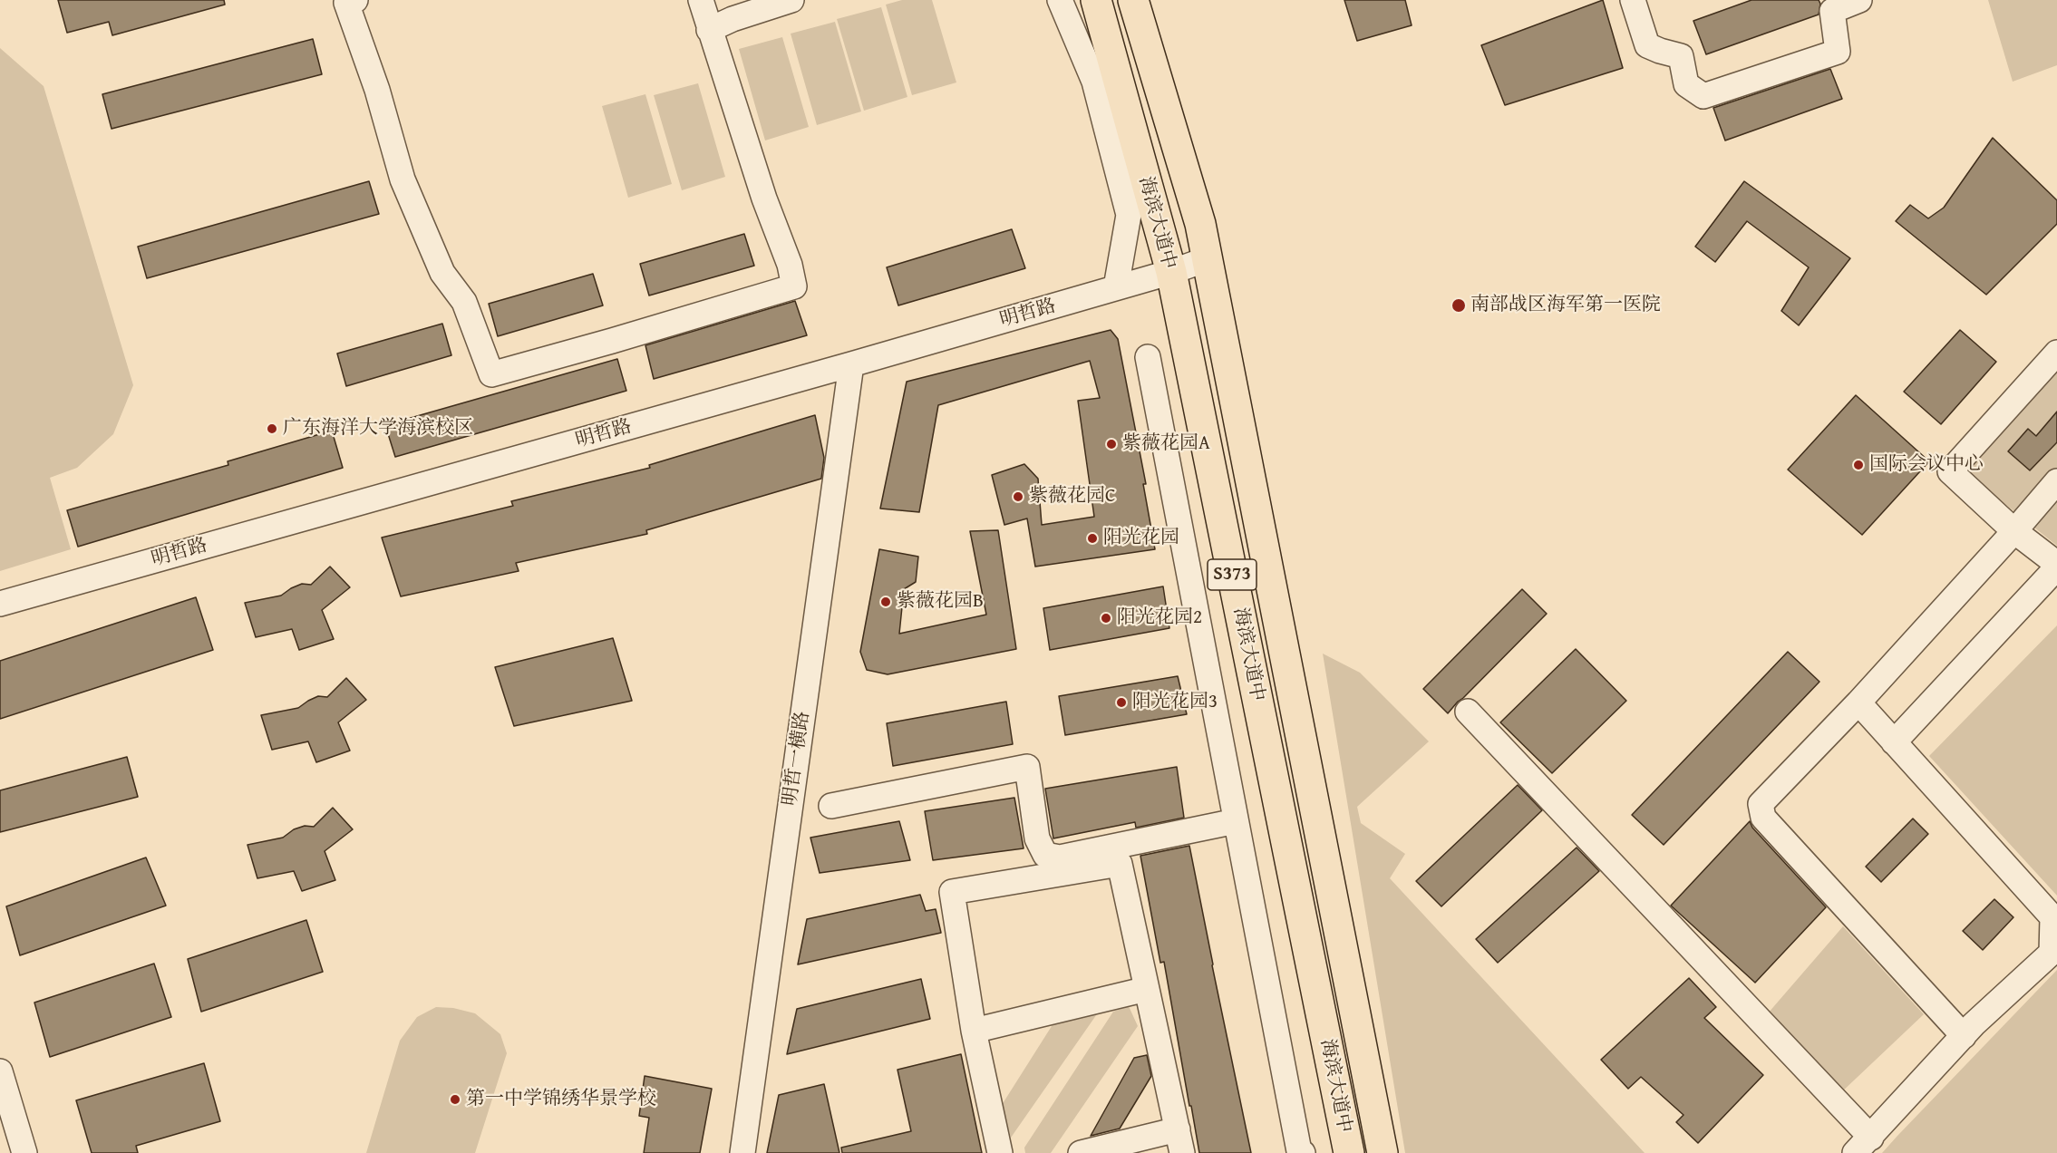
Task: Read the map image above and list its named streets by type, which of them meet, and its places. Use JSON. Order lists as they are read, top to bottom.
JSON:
{
  "streets": {
    "main road": ["海滨大道中", "S373"],
    "street": ["明哲路", "明哲一横路"]
  },
  "crossings": [
    ["海滨大道中", "明哲路"],
    ["明哲路", "明哲一横路"]
  ],
  "places": [
    "南部战区海军第一医院",
    "广东海洋大学海滨校区",
    "紫薇花园A",
    "国际会议中心",
    "紫薇花园C",
    "阳光花园",
    "紫薇花园B",
    "阳光花园2",
    "阳光花园3",
    "第一中学锦绣华景学校"
  ]
}
